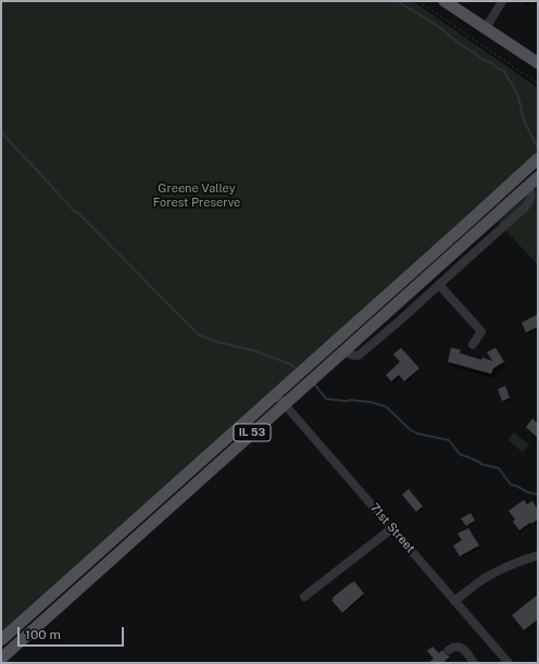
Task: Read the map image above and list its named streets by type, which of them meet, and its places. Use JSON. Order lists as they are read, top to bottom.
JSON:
{
  "streets": {
    "main road": ["IL 53"],
    "street": ["71st Street"]
  },
  "crossings": [
    ["IL 53", "71st Street"]
  ],
  "parks": ["Greene Valley Forest Preserve"],
  "scale_bar": "100 m"
}
